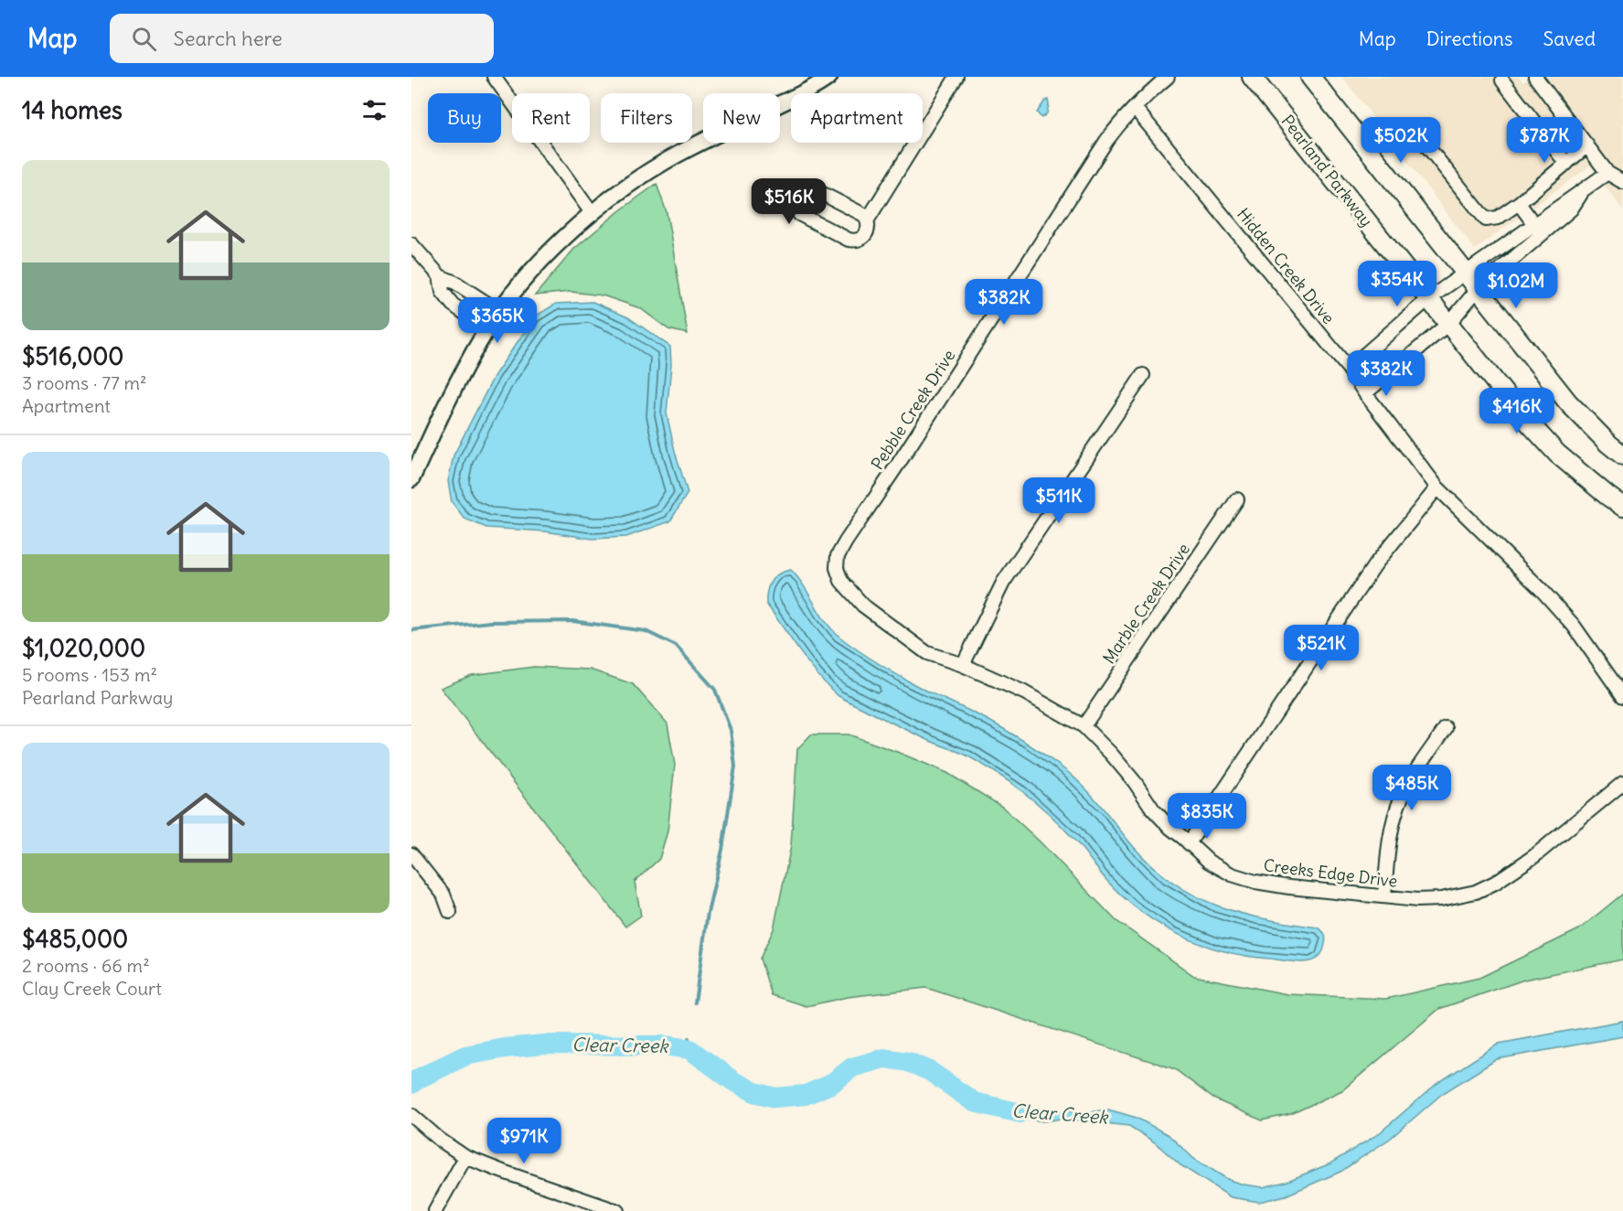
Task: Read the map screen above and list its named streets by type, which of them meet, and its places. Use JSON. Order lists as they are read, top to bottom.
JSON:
{
  "streets": {
    "main road": ["Pearland Parkway"],
    "street": [
      "Hidden Creek Drive",
      "Pebble Creek Drive",
      "Marble Creek Drive",
      "Creeks Edge Drive"
    ]
  },
  "crossings": [
    ["Hidden Creek Drive", "Pebble Creek Drive"],
    ["Pebble Creek Drive", "Creeks Edge Drive"],
    ["Marble Creek Drive", "Creeks Edge Drive"]
  ],
  "water": ["Clear Creek"],
  "page": {
    "header": "Map",
    "search": "Search here",
    "nav": ["Map", "Directions", "Saved"],
    "heading": "14 homes",
    "chip": [
      "Buy",
      "Rent",
      "Filters",
      "New",
      "Apartment"
    ],
    "price": [
      "$502K",
      "$787K",
      "$516K",
      "$354K",
      "$1.02M",
      "$382K",
      "$365K",
      "$382K",
      "$416K",
      "$511K",
      "$521K",
      "$485K",
      "$835K",
      "$971K"
    ],
    "list": [
      {
        "name": "$516,000",
        "note": "3 rooms · 77 m² · Apartment"
      },
      {
        "name": "$1,020,000",
        "note": "5 rooms · 153 m² · Pearland Parkway"
      },
      {
        "name": "$485,000",
        "note": "2 rooms · 66 m² · Clay Creek Court"
      }
    ]
  }
}
